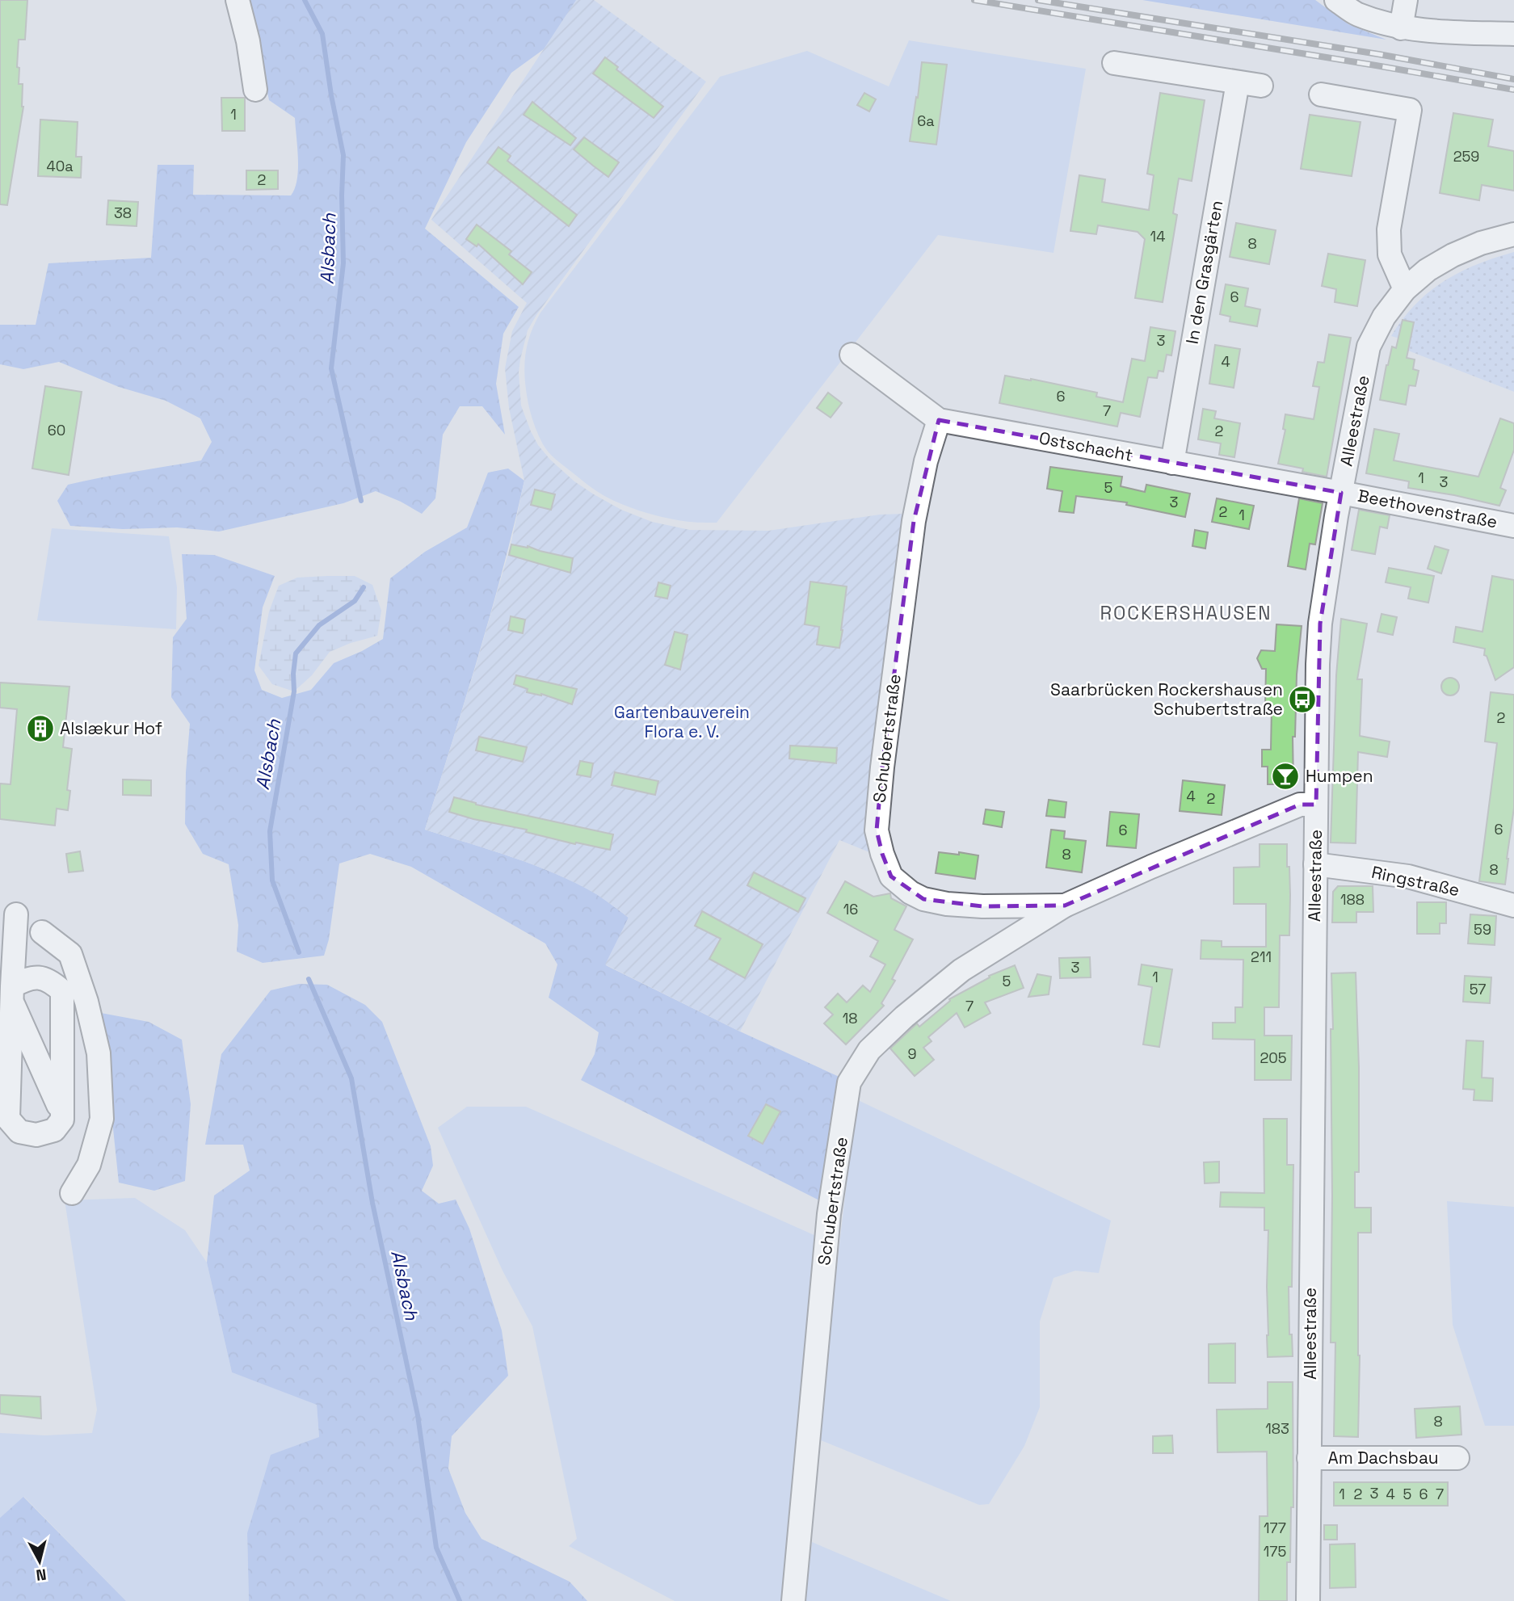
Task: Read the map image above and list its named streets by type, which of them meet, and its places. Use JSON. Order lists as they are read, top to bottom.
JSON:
{
  "streets": {
    "street": [
      "In den Grasgärten",
      "Alleestraße",
      "Ostschacht",
      "Beethovenstraße",
      "Schubertstraße",
      "Ringstraße",
      "Am Dachsbau"
    ]
  },
  "crossings": [
    ["In den Grasgärten", "Ostschacht"],
    ["Alleestraße", "Ostschacht"],
    ["Alleestraße", "Beethovenstraße"],
    ["Alleestraße", "Schubertstraße"],
    ["Alleestraße", "Ringstraße"],
    ["Alleestraße", "Am Dachsbau"],
    ["Ostschacht", "Beethovenstraße"],
    ["Ostschacht", "Schubertstraße"]
  ],
  "districts": ["ROCKERSHAUSEN"],
  "water": ["Alsbach"],
  "parks": ["Gartenbauverein Flora e. V."],
  "places": {
    "bus stop": ["Saarbrücken Rockershausen Schubertstraße"],
    "building": ["Alslækur Hof"],
    "bar": ["Humpen"]
  },
  "house_numbers": [
    "1",
    "6a",
    "259",
    "40a",
    "2",
    "38",
    "14",
    "8",
    "6",
    "3",
    "4",
    "6",
    "7",
    "60",
    "2",
    "1",
    "3",
    "5",
    "3",
    "2",
    "1",
    "2",
    "4",
    "2",
    "6",
    "6",
    "8",
    "8",
    "188",
    "16",
    "59",
    "211",
    "3",
    "1",
    "5",
    "57",
    "7",
    "18",
    "9",
    "205",
    "8",
    "183",
    "3",
    "1",
    "2",
    "4",
    "5",
    "6",
    "7",
    "177",
    "175"
  ],
  "north": "bottom"
}
